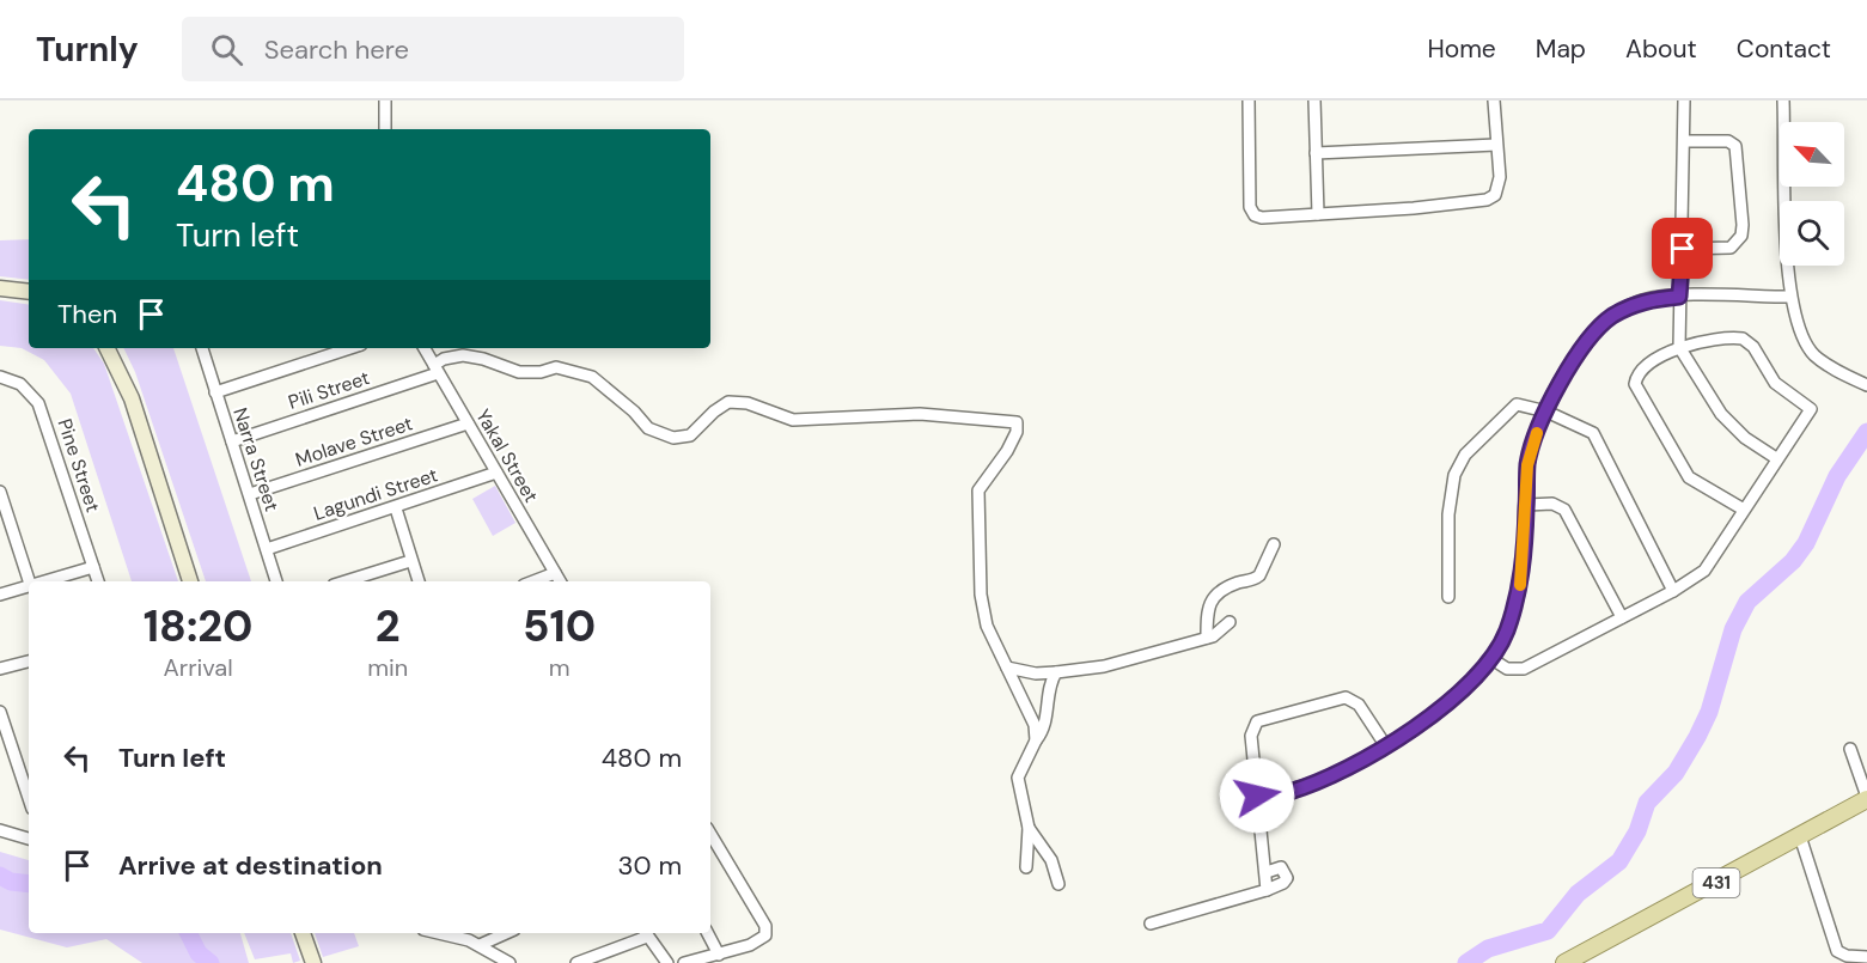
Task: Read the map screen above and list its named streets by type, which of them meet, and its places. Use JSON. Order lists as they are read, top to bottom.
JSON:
{
  "streets": {
    "main road": ["431"],
    "street": [
      "Pili Street",
      "Molave Street",
      "Yakal Street",
      "Narra Street",
      "Pine Street",
      "Lagundi Street"
    ]
  },
  "crossings": [
    ["Pili Street", "Yakal Street"],
    ["Pili Street", "Narra Street"],
    ["Molave Street", "Yakal Street"],
    ["Molave Street", "Narra Street"],
    ["Yakal Street", "Lagundi Street"],
    ["Narra Street", "Lagundi Street"]
  ],
  "north": "top left",
  "page": {
    "header": "Turnly",
    "search": "Search here",
    "nav": [
      "Home",
      "Map",
      "About",
      "Contact"
    ],
    "turn": ["480 m", "Turn left"],
    "then": "Then",
    "eta": [
      "18:20",
      "Arrival",
      "2",
      "min",
      "510",
      "m"
    ],
    "list": [
      {
        "name": "Turn left",
        "value": "480 m"
      },
      {
        "name": "Arrive at destination",
        "value": "30 m"
      }
    ]
  }
}
